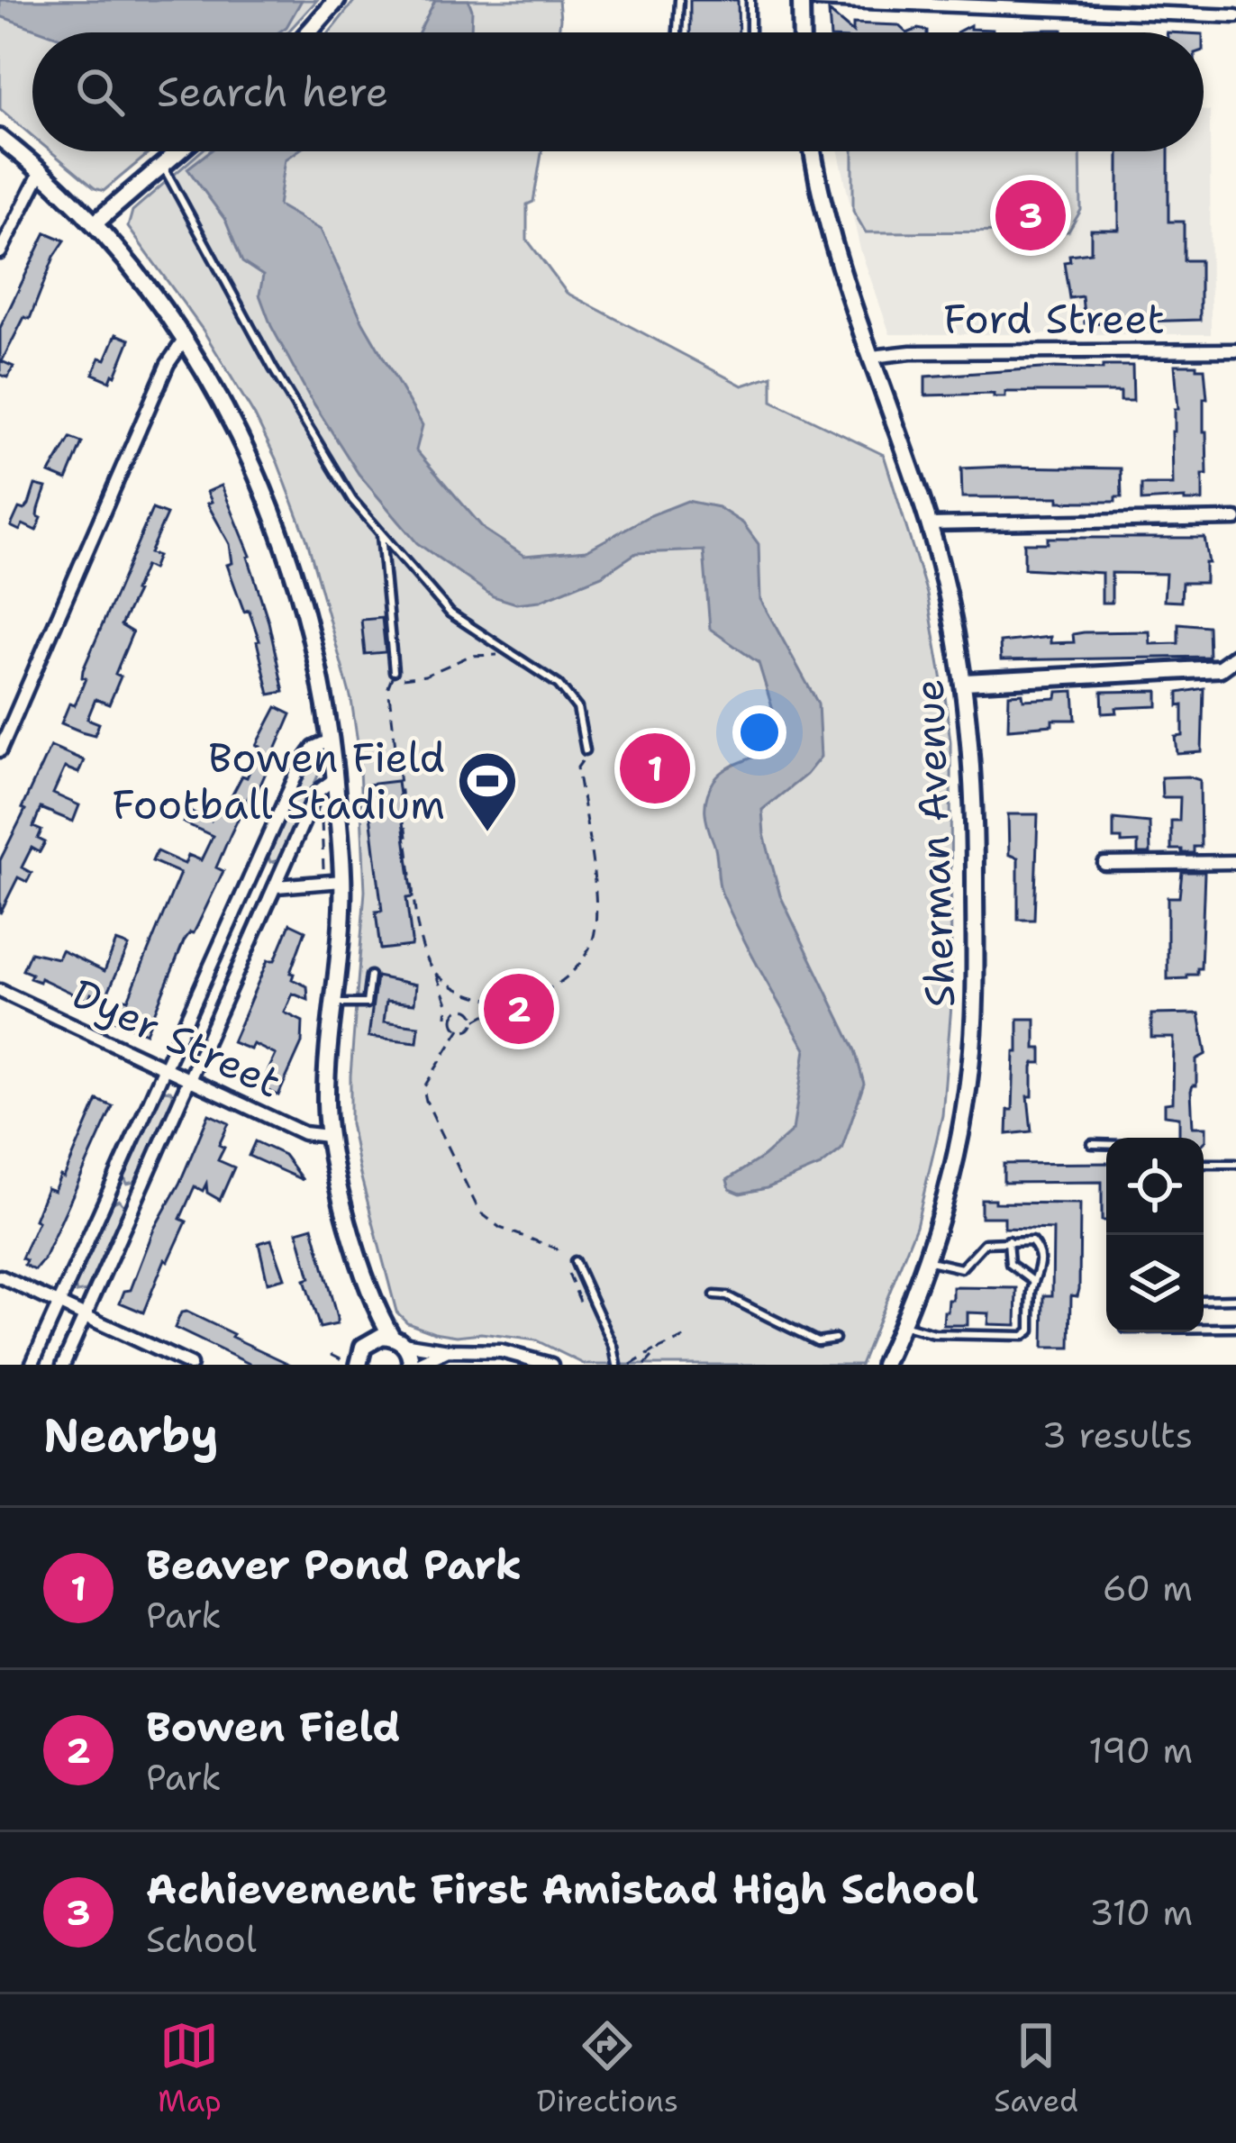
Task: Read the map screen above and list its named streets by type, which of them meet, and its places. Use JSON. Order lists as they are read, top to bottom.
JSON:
{
  "streets": {
    "main road": ["Sherman Avenue"],
    "street": ["Ford Street", "Dyer Street"]
  },
  "crossings": [
    ["Ford Street", "Sherman Avenue"]
  ],
  "places": {
    "sports": ["Bowen Field Football Stadium"]
  },
  "page": {
    "search": "Search here",
    "pins": ["3", "1", "2"],
    "heading": ["Nearby", "3 results"],
    "list": [
      {
        "mark": "1",
        "name": "Beaver Pond Park",
        "note": "Park",
        "value": "60 m"
      },
      {
        "mark": "2",
        "name": "Bowen Field",
        "note": "Park",
        "value": "190 m"
      },
      {
        "mark": "3",
        "name": "Achievement First Amistad High School",
        "note": "School",
        "value": "310 m"
      }
    ],
    "nav": ["Map", "Directions", "Saved"]
  }
}
